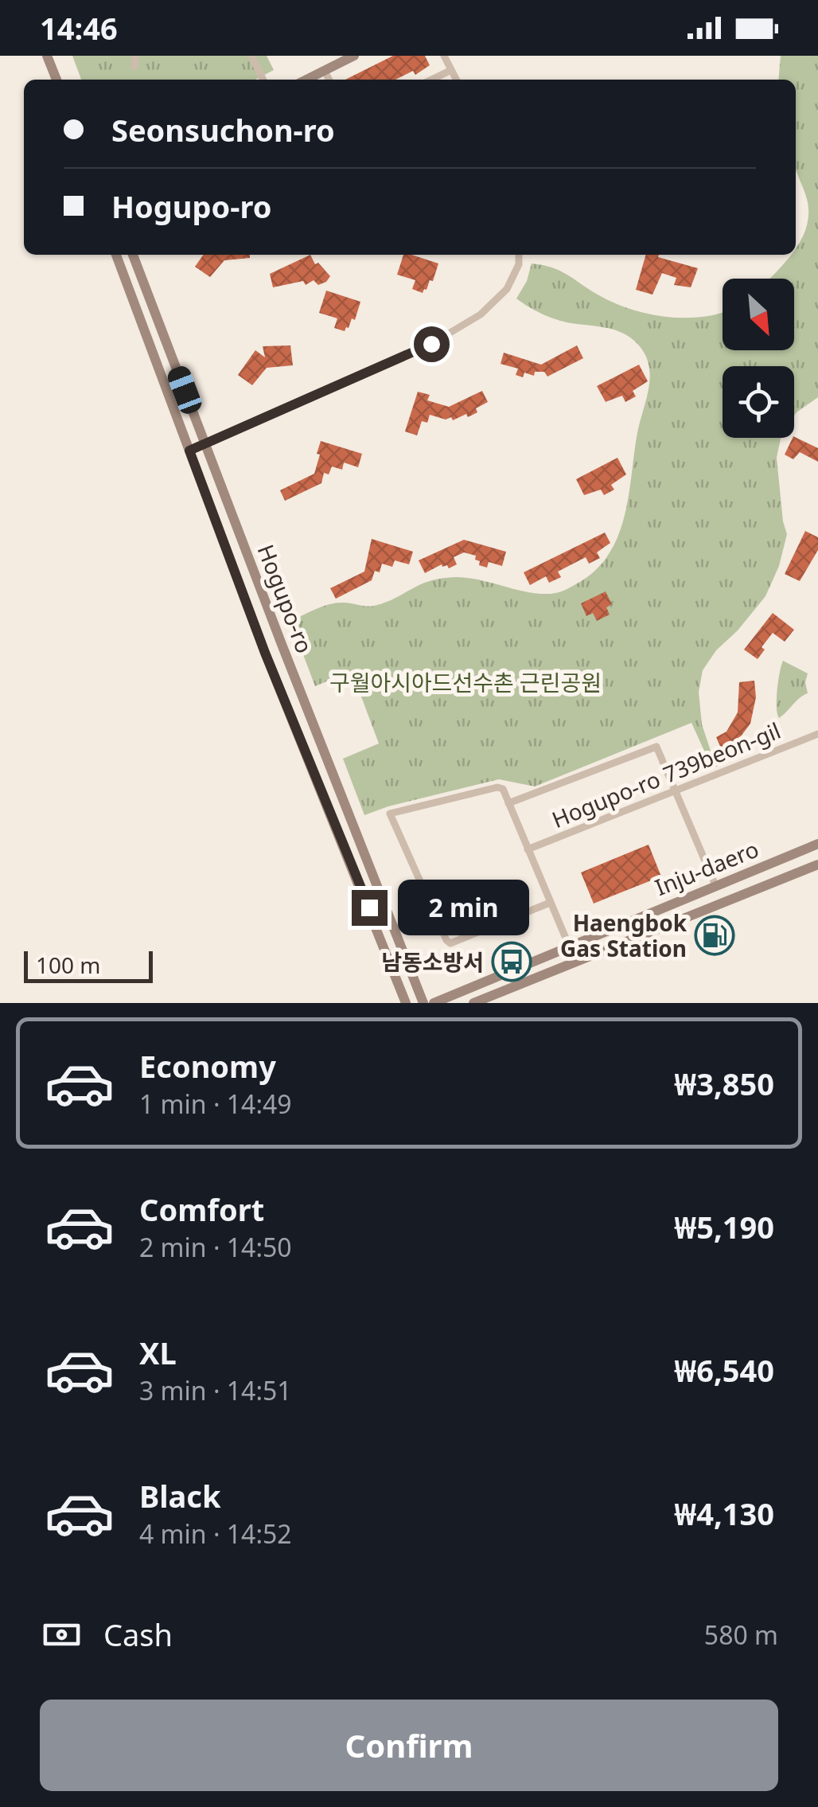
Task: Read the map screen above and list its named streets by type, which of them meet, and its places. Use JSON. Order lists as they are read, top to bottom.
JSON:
{
  "streets": {
    "main road": ["Hogupo-ro", "Inju-daero"],
    "street": ["Hogupo-ro 739beon-gil"]
  },
  "parks": ["구월아시아드선수촌 근린공원"],
  "places": {
    "fuel station": ["Haengbok Gas Station"],
    "bus stop": ["남동소방서"]
  },
  "scale_bar": "100 m",
  "north": "bottom right",
  "page": {
    "status": "14:46",
    "banner": ["Seonsuchon-ro", "Hogupo-ro"],
    "bubble": "2 min",
    "scale": "100 m",
    "list": [
      {
        "name": "Economy",
        "note": "1 min · 14:49",
        "value": "₩3,850"
      },
      {
        "name": "Comfort",
        "note": "2 min · 14:50",
        "value": "₩5,190"
      },
      {
        "name": "XL",
        "note": "3 min · 14:51",
        "value": "₩6,540"
      },
      {
        "name": "Black",
        "note": "4 min · 14:52",
        "value": "₩4,130"
      }
    ],
    "pay": ["Cash", "580 m"],
    "buttons": "Confirm"
  }
}
